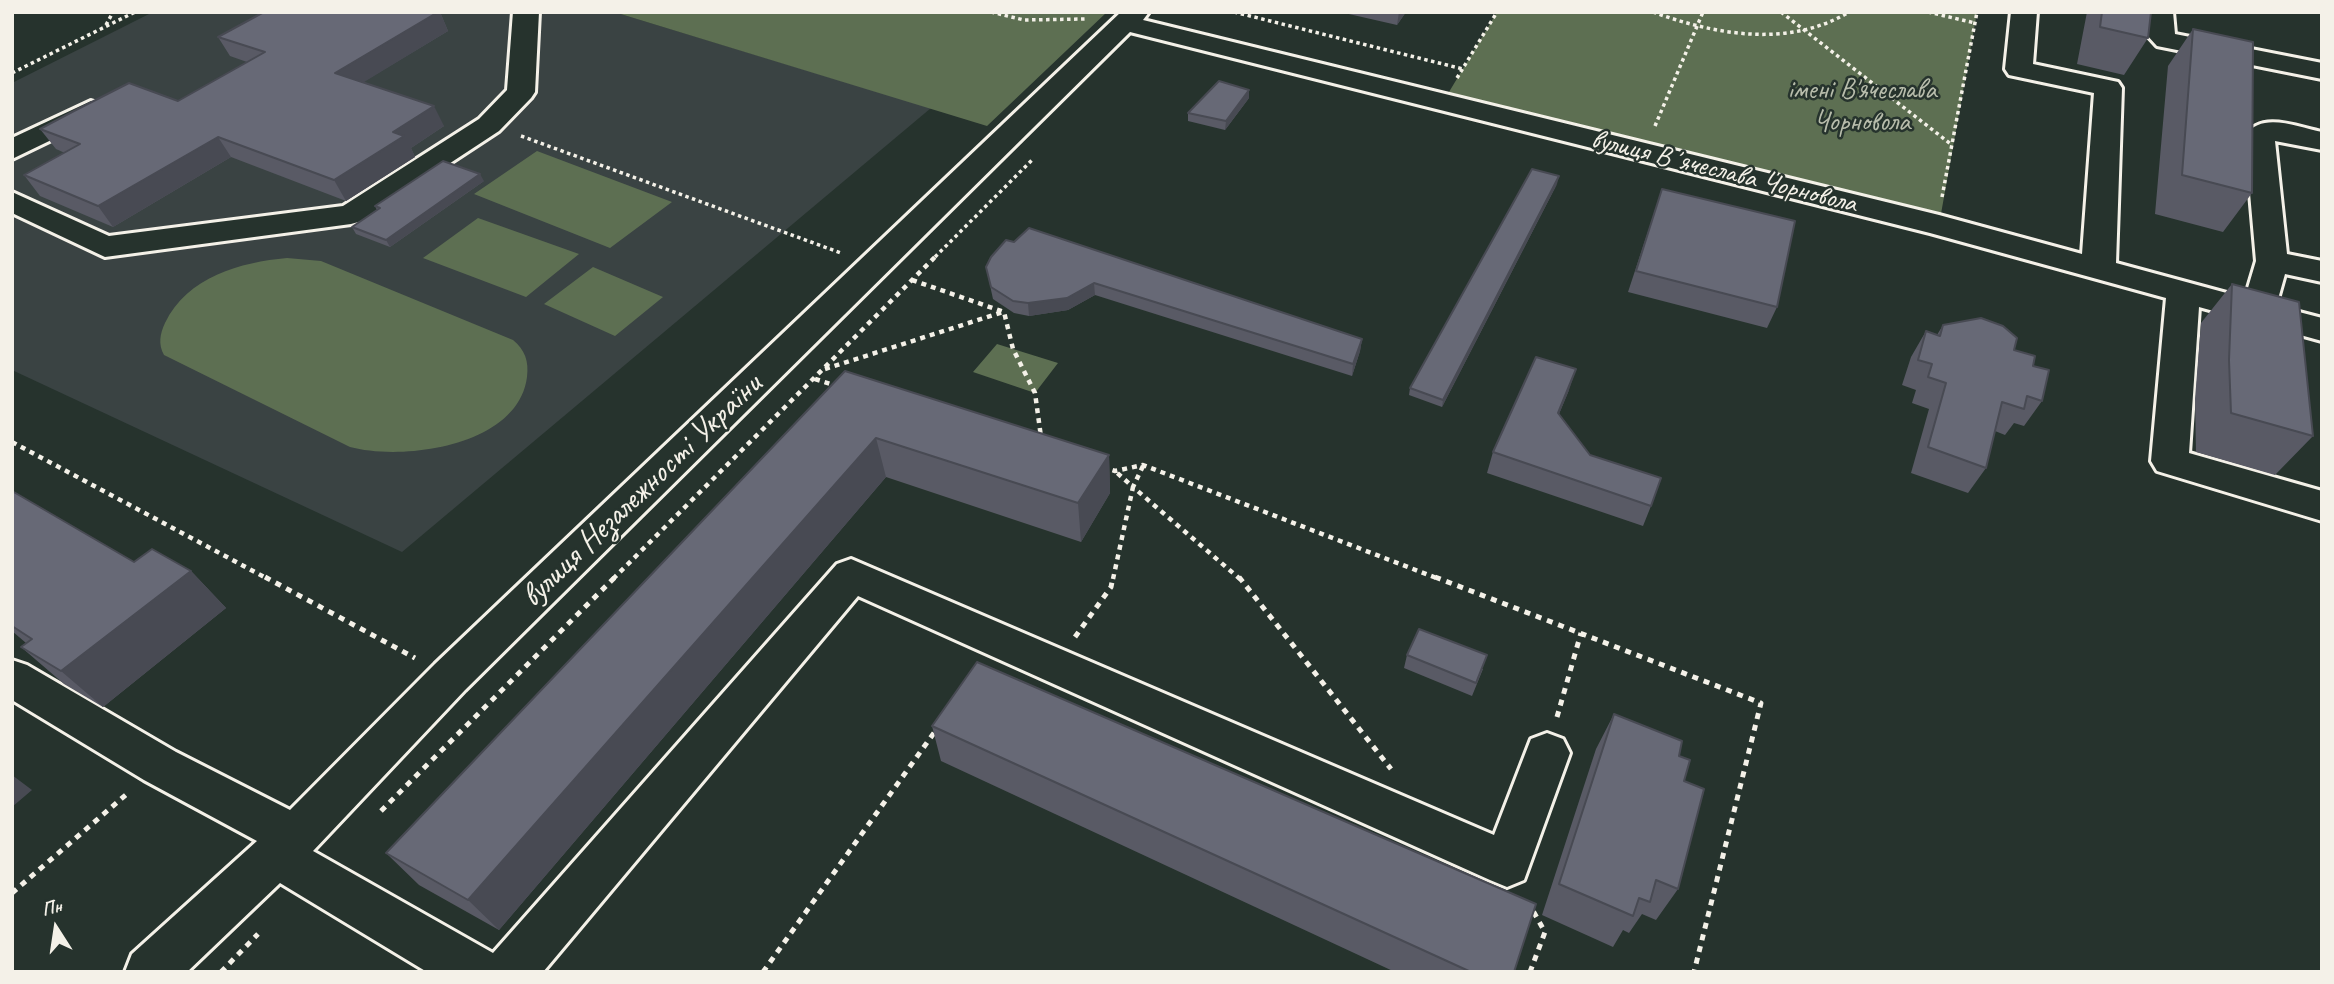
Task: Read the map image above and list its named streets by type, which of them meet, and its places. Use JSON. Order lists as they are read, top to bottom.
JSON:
{
  "streets": {
    "street": ["вулиця Вʼячеслава Чорновола", "вулиця Незалежності України"]
  },
  "crossings": [
    ["вулиця Вʼячеслава Чорновола", "вулиця Незалежності України"]
  ],
  "parks": ["імені В'ячеслава Чорновола"],
  "north": "top"
}
